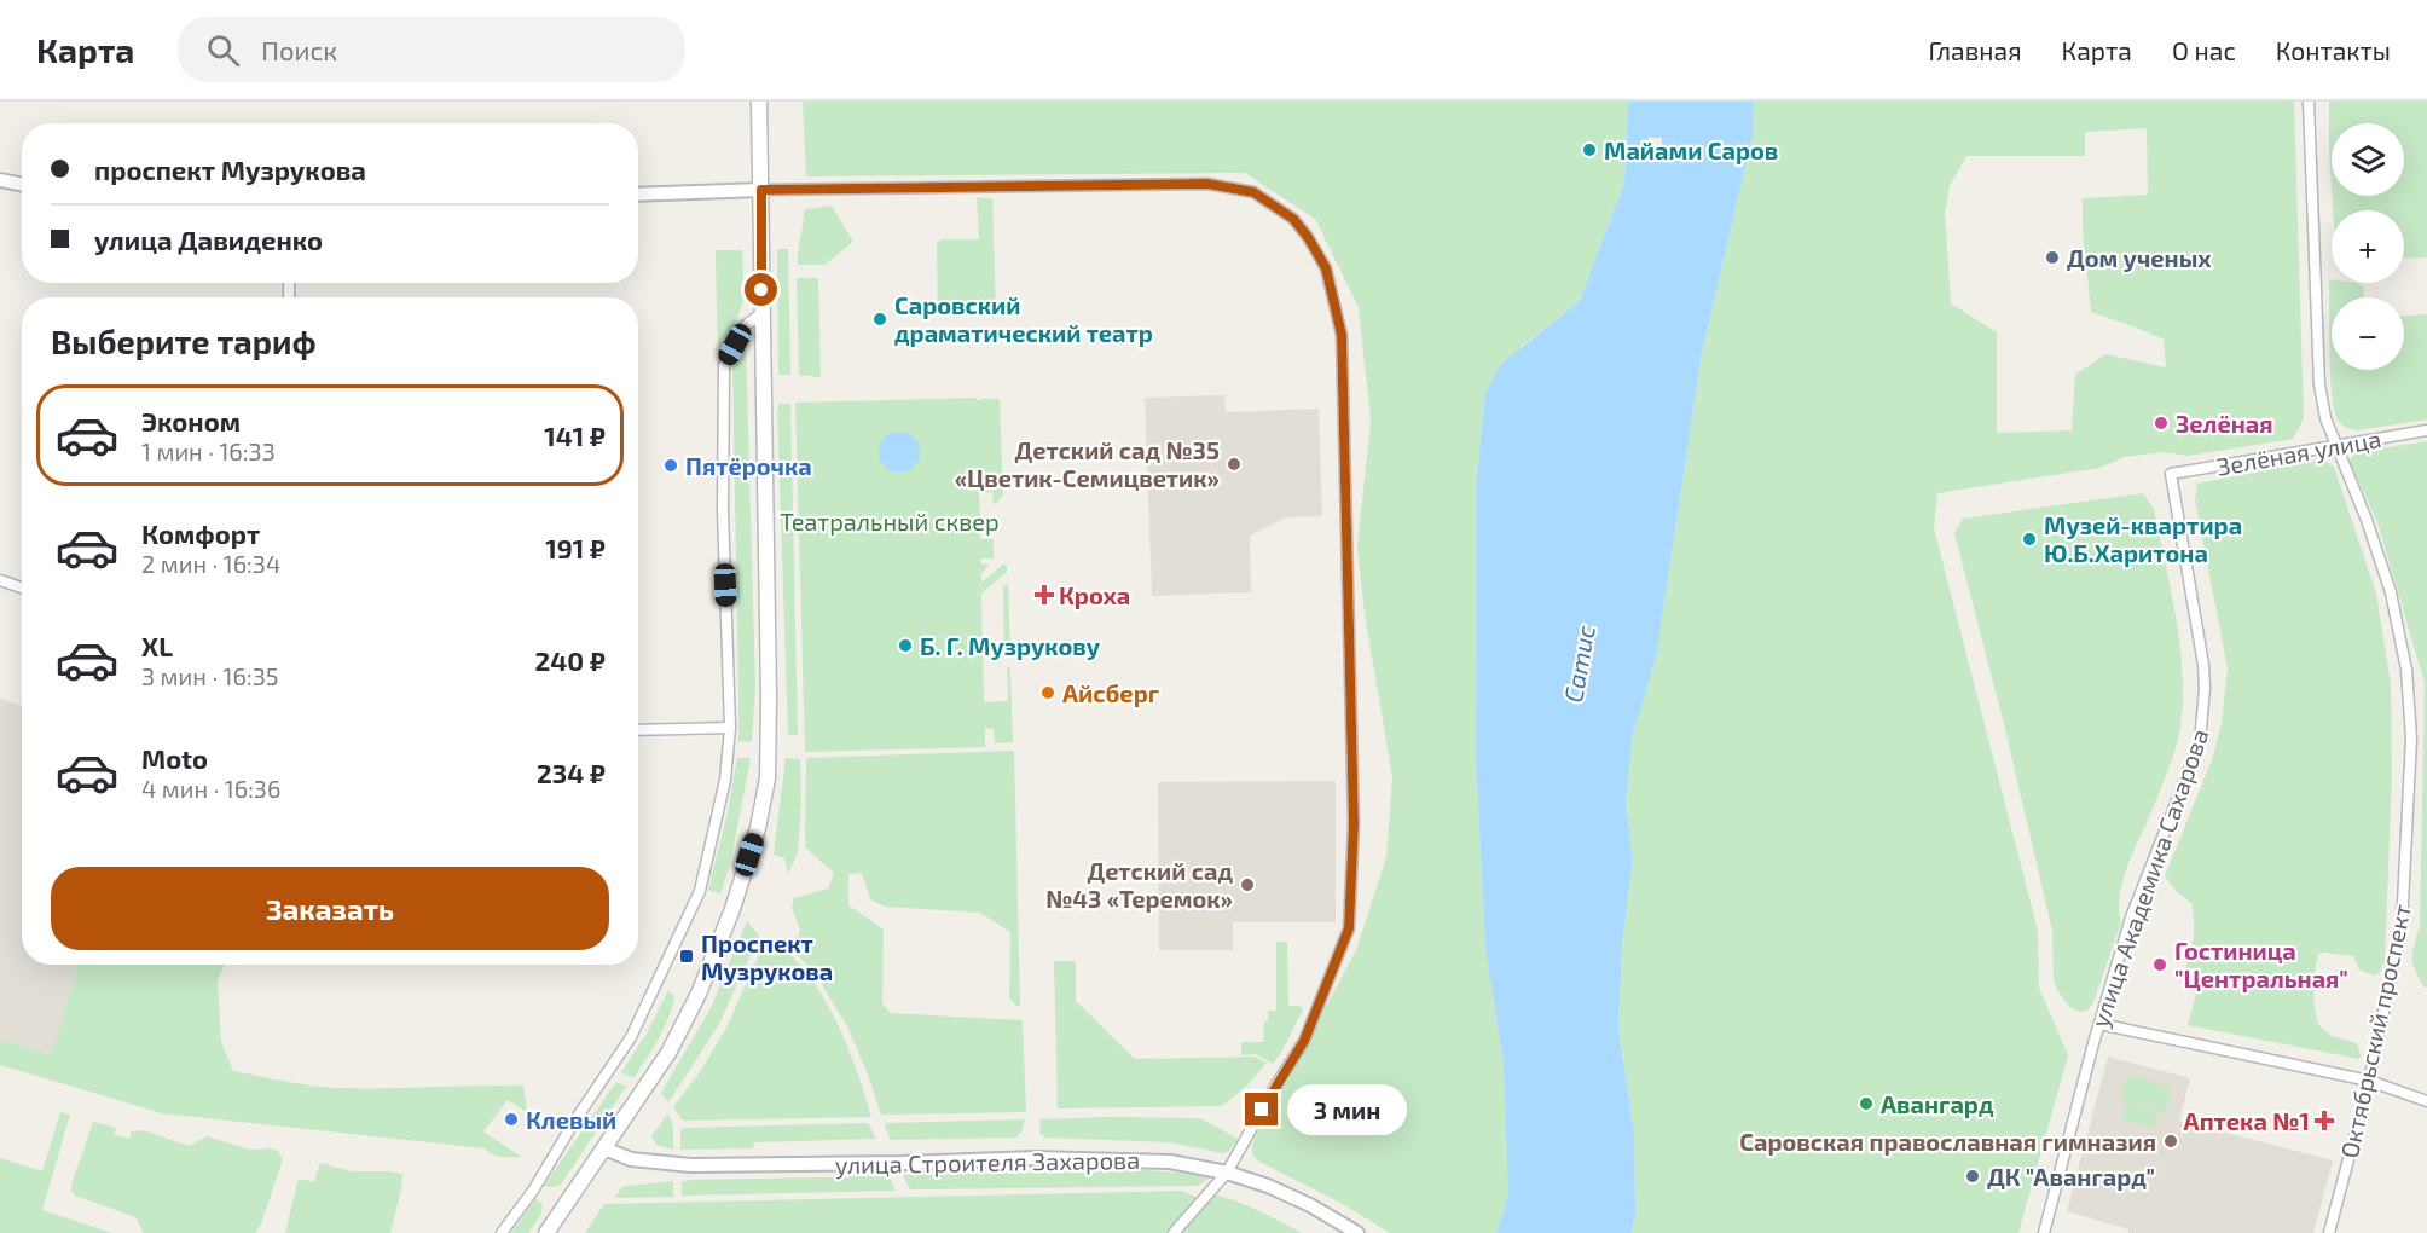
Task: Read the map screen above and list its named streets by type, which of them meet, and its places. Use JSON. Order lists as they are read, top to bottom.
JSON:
{
  "streets": {
    "street": [
      "Зелёная улица",
      "улица Академика Сахарова",
      "Октябрьский проспект",
      "улица Строителя Захарова"
    ]
  },
  "crossings": [
    ["Зелёная улица", "улица Академика Сахарова"],
    ["Зелёная улица", "Октябрьский проспект"]
  ],
  "water": ["Сатис"],
  "parks": ["Театральный сквер"],
  "places": {
    "other": [
      "Майами Саров",
      "Дом ученых",
      "Саровский драматический театр",
      "Зелёная",
      "Детский сад №35 «Цветик-Семицветик»",
      "Пятёрочка",
      "Музей-квартира Ю.Б.Харитона",
      "Б. Г. Музрукову",
      "Айсберг",
      "Детский сад №43 «Теремок»",
      "Гостиница \"Центральная\"",
      "Авангард",
      "Клевый",
      "Саровская православная гимназия",
      "ДК \"Авангард\""
    ],
    "health": ["Кроха", "Аптека №1"],
    "transit": ["Проспект Музрукова"]
  },
  "page": {
    "header": "Карта",
    "search": "Поиск",
    "nav": [
      "Главная",
      "Карта",
      "О нас",
      "Контакты"
    ],
    "map_buttons": ["+", "−"],
    "banner": ["проспект Музрукова", "улица Давиденко"],
    "heading": "Выберите тариф",
    "list": [
      {
        "name": "Эконом",
        "note": "1 мин · 16:33",
        "value": "141 ₽"
      },
      {
        "name": "Комфорт",
        "note": "2 мин · 16:34",
        "value": "191 ₽"
      },
      {
        "name": "XL",
        "note": "3 мин · 16:35",
        "value": "240 ₽"
      },
      {
        "name": "Moto",
        "note": "4 мин · 16:36",
        "value": "234 ₽"
      }
    ],
    "buttons": "Заказать",
    "bubble": "3 мин"
  }
}
